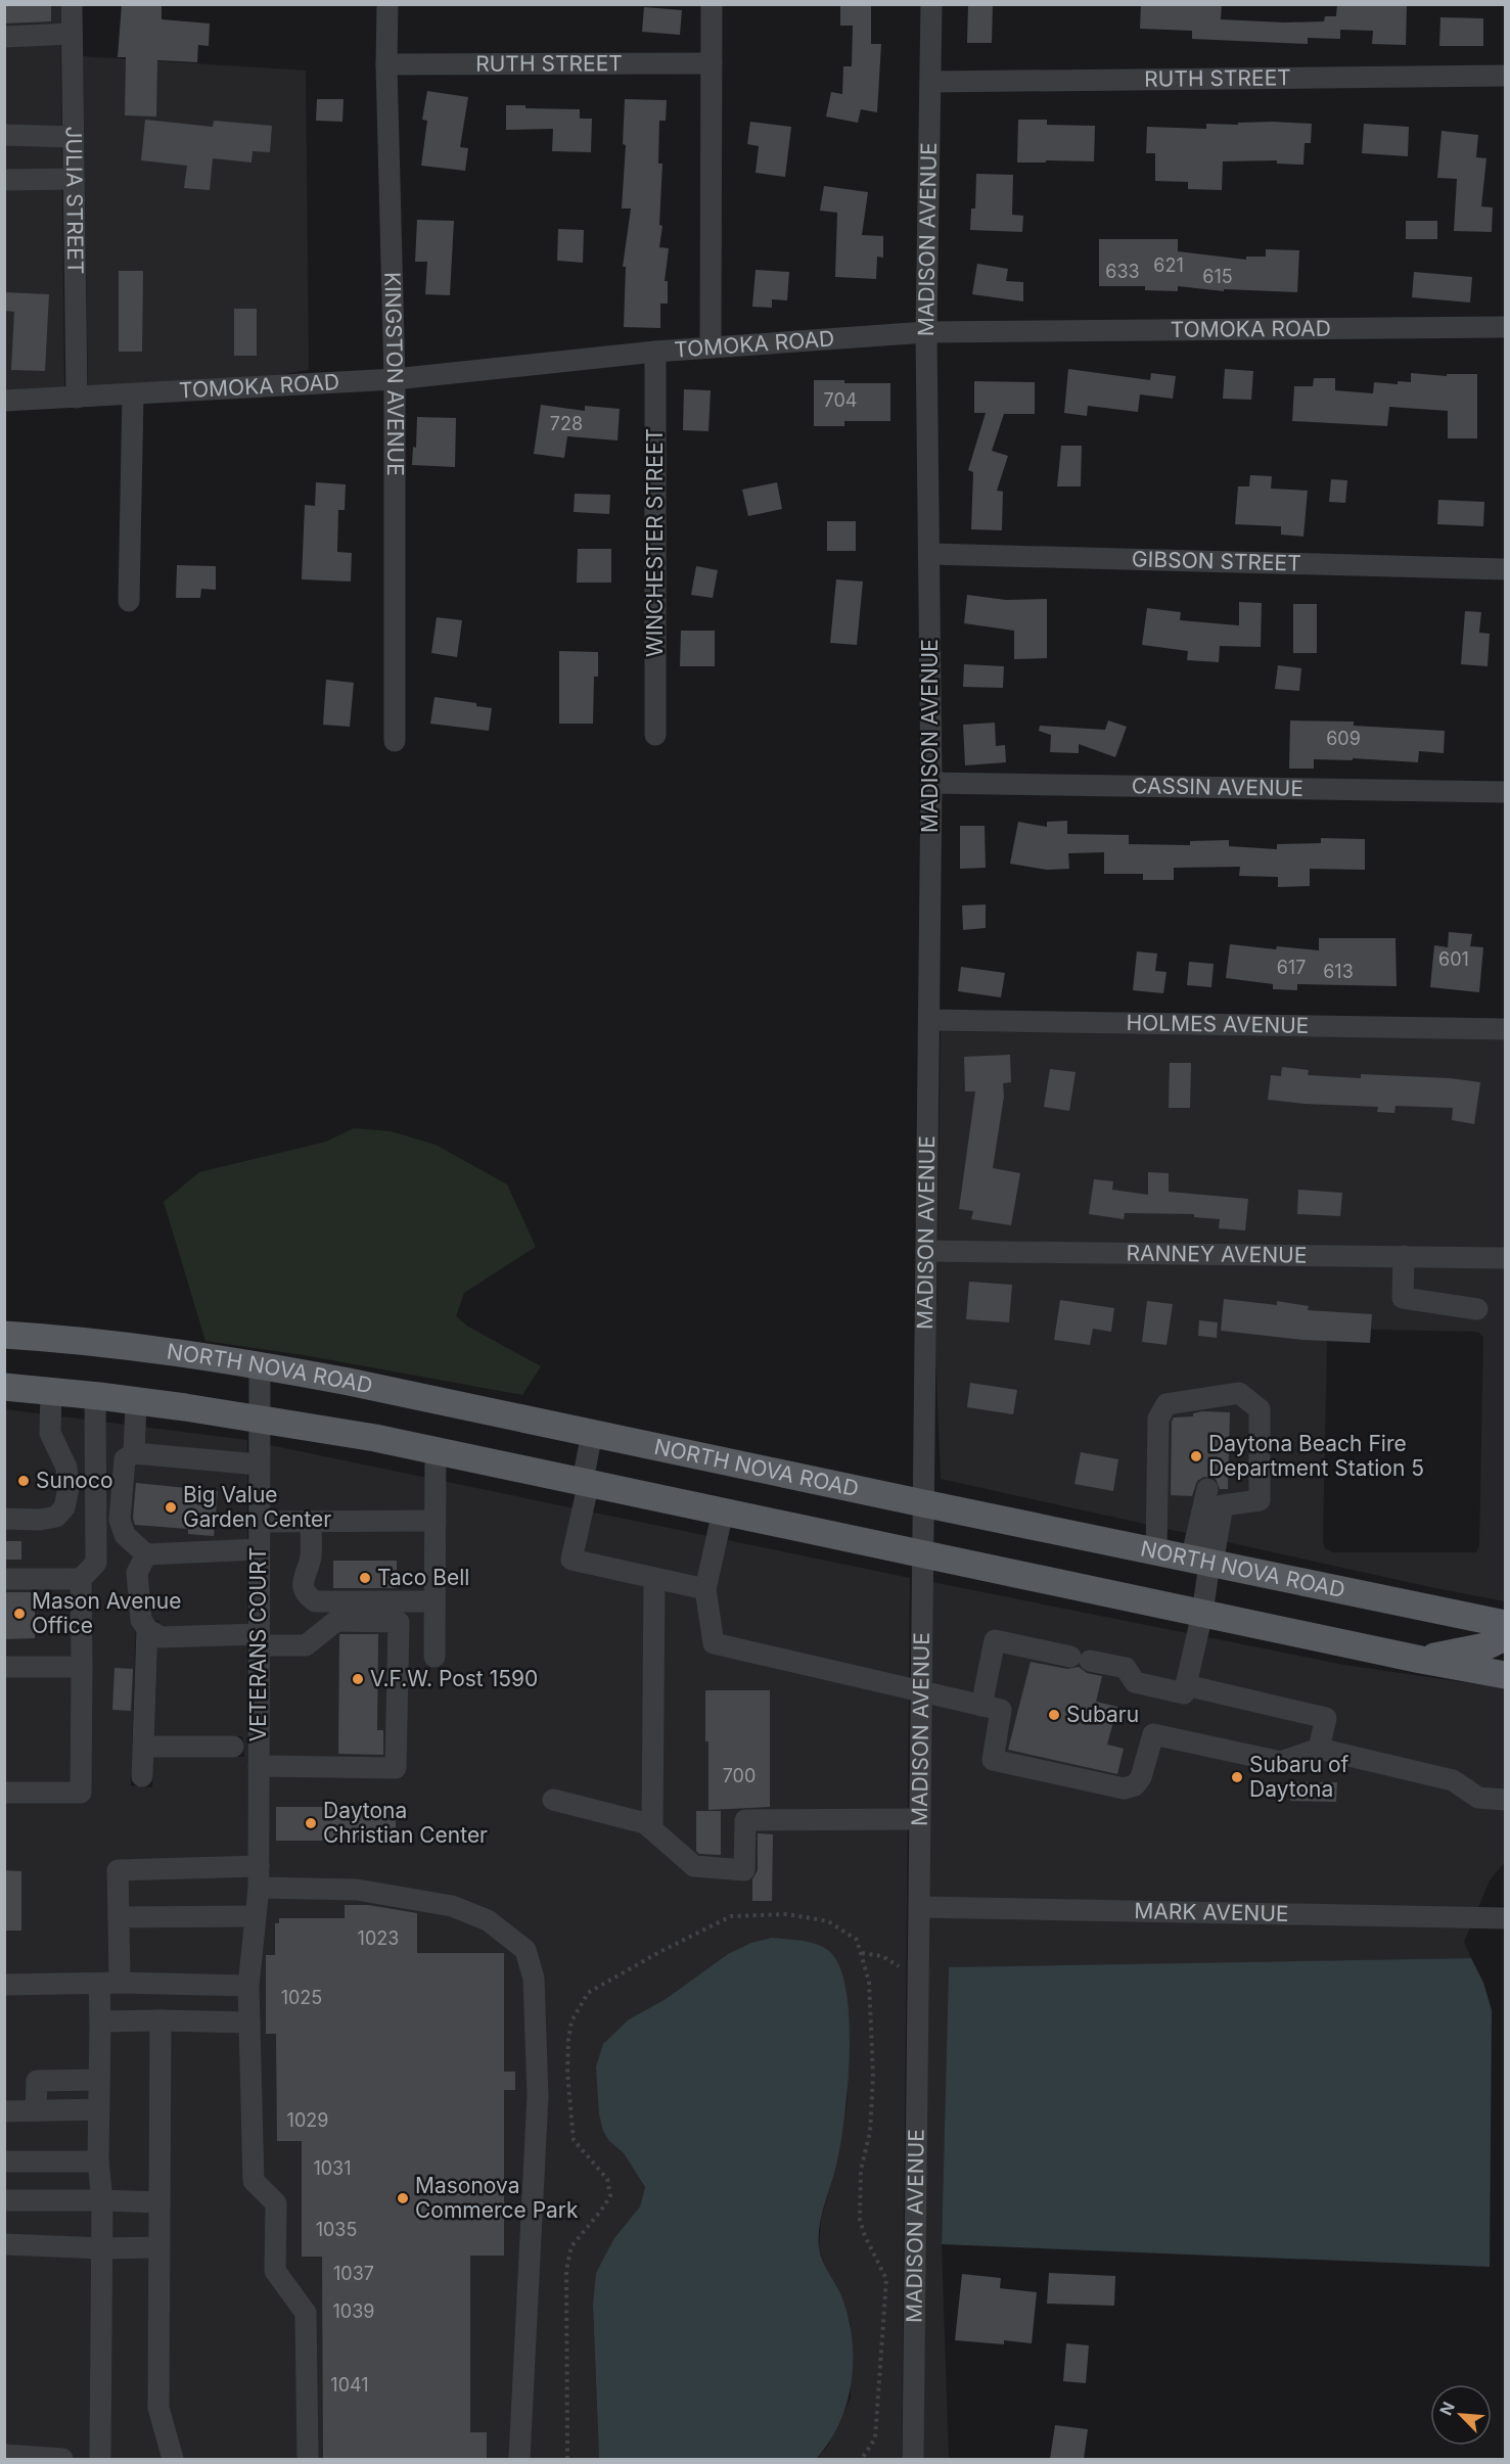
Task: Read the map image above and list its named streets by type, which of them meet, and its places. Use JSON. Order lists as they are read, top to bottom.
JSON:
{
  "streets": {
    "main road": ["NORTH NOVA ROAD"],
    "street": [
      "RUTH STREET",
      "JULIA STREET",
      "MADISON AVENUE",
      "TOMOKA ROAD",
      "KINGSTON AVENUE",
      "WINCHESTER STREET",
      "GIBSON STREET",
      "CASSIN AVENUE",
      "HOLMES AVENUE",
      "RANNEY AVENUE",
      "VETERANS COURT",
      "MARK AVENUE"
    ]
  },
  "crossings": [
    ["RUTH STREET", "MADISON AVENUE"],
    ["RUTH STREET", "KINGSTON AVENUE"],
    ["JULIA STREET", "TOMOKA ROAD"],
    ["MADISON AVENUE", "TOMOKA ROAD"],
    ["MADISON AVENUE", "GIBSON STREET"],
    ["MADISON AVENUE", "CASSIN AVENUE"],
    ["MADISON AVENUE", "HOLMES AVENUE"],
    ["MADISON AVENUE", "RANNEY AVENUE"],
    ["MADISON AVENUE", "NORTH NOVA ROAD"],
    ["MADISON AVENUE", "MARK AVENUE"],
    ["TOMOKA ROAD", "KINGSTON AVENUE"],
    ["TOMOKA ROAD", "WINCHESTER STREET"],
    ["NORTH NOVA ROAD", "VETERANS COURT"]
  ],
  "places": [
    "Daytona Beach Fire Department Station 5",
    "Sunoco",
    "Big Value Garden Center",
    "Taco Bell",
    "Mason Avenue Office",
    "V.F.W. Post 1590",
    "Subaru",
    "Subaru of Daytona",
    "Daytona Christian Center",
    "Masonova Commerce Park"
  ],
  "house_numbers": [
    "621",
    "633",
    "615",
    "704",
    "728",
    "609",
    "601",
    "617",
    "613",
    "700",
    "1023",
    "1025",
    "1029",
    "1031",
    "1035",
    "1037",
    "1039",
    "1041"
  ],
  "north": "top left"
}
